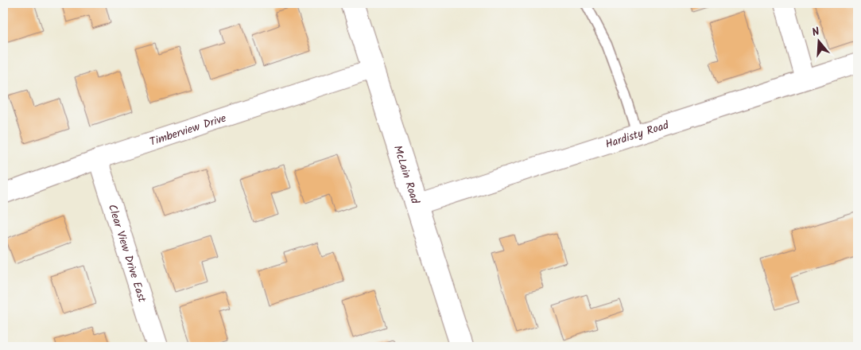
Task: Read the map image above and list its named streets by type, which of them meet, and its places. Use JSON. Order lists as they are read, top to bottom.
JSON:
{
  "streets": {
    "street": [
      "Timberview Drive",
      "Hardisty Road",
      "McLain Road",
      "Clear View Drive East"
    ]
  },
  "crossings": [
    ["Timberview Drive", "McLain Road"],
    ["Timberview Drive", "Clear View Drive East"],
    ["Hardisty Road", "McLain Road"]
  ],
  "north": "top"
}
